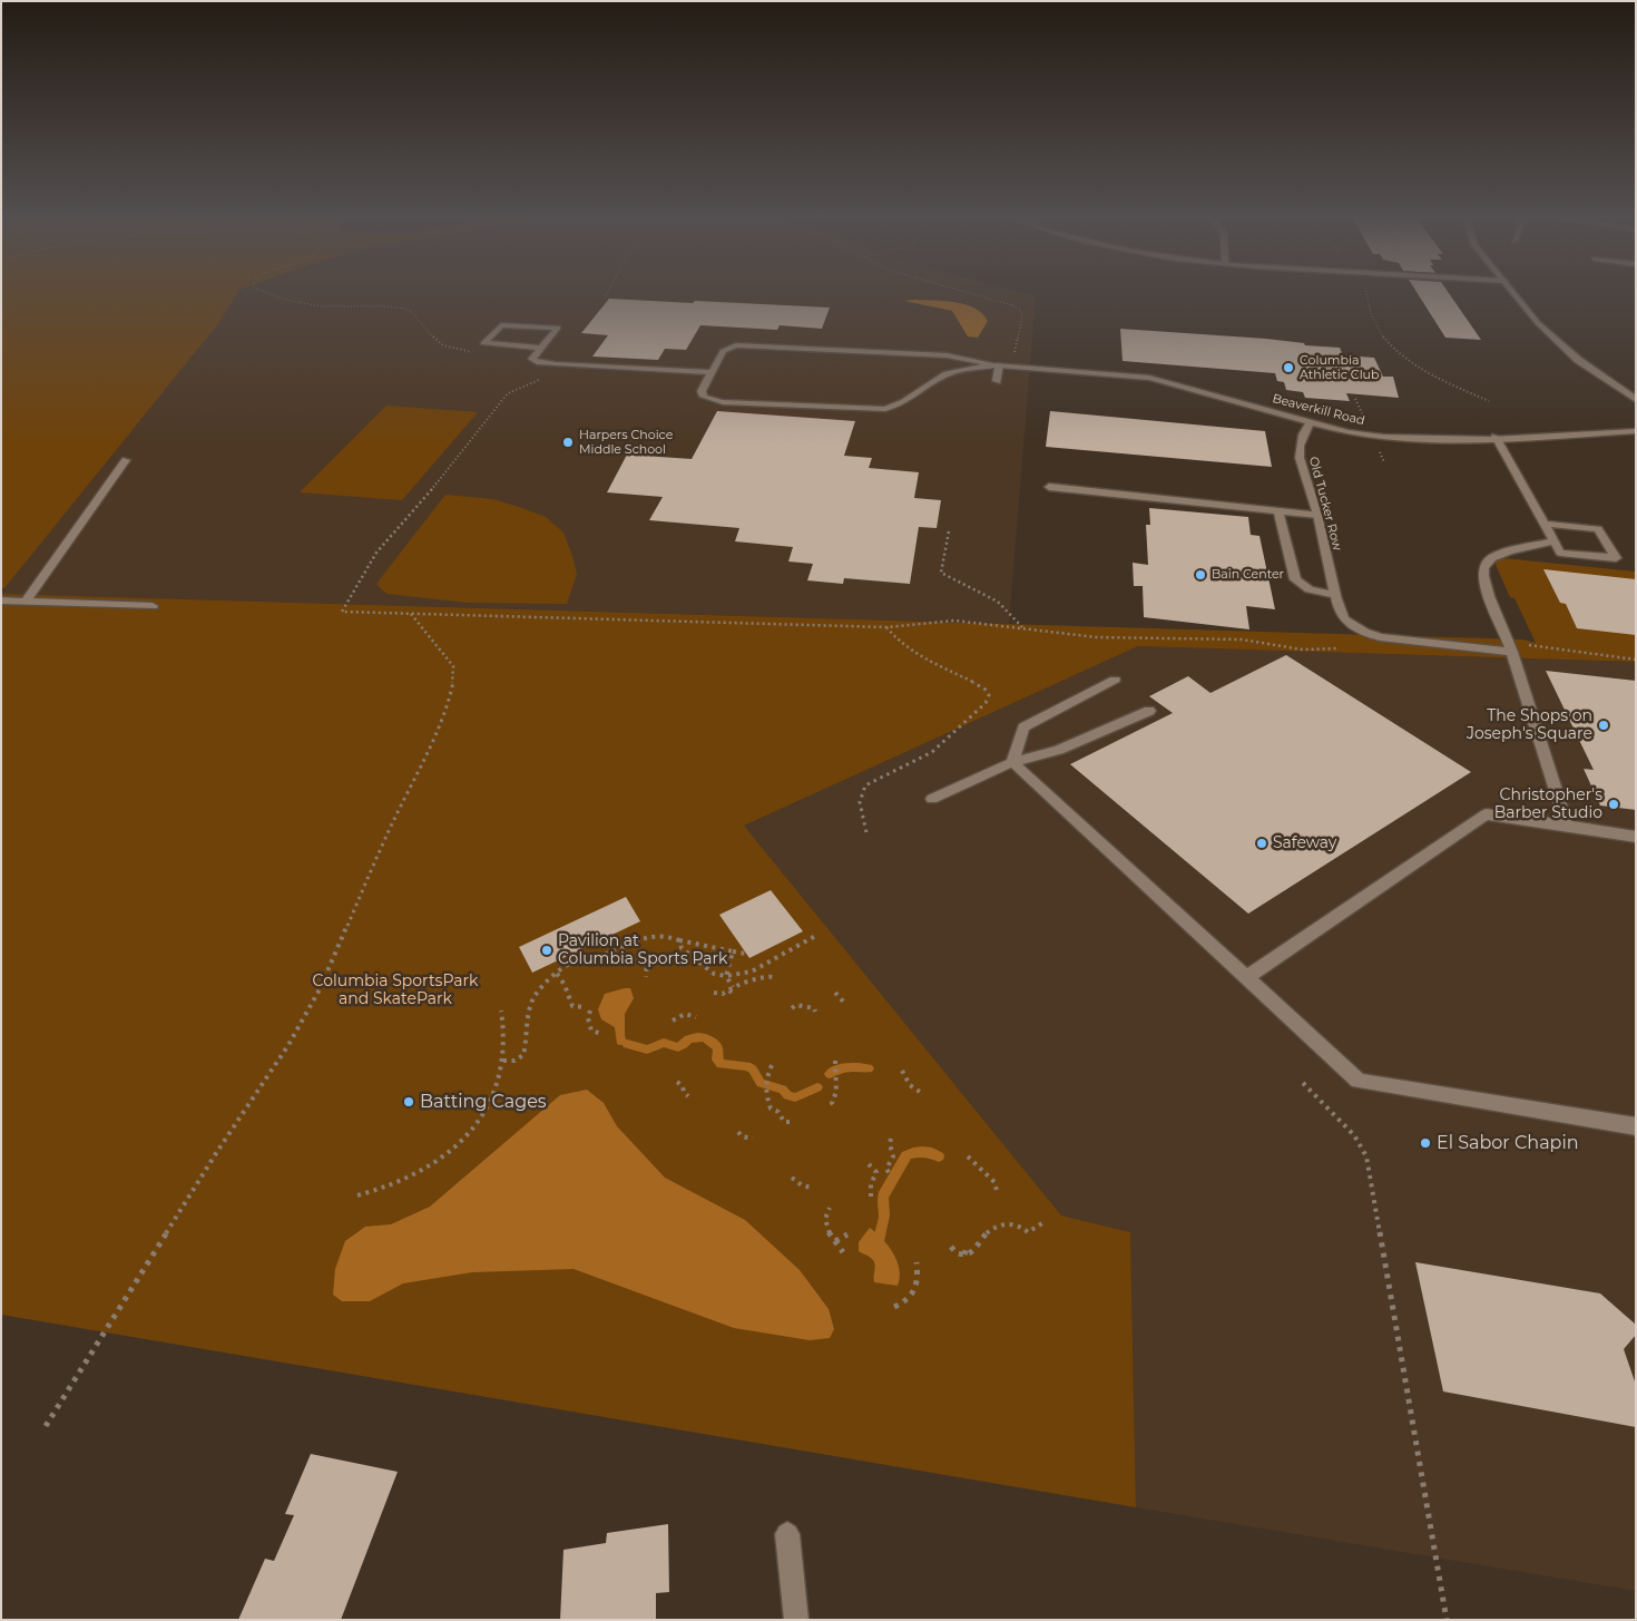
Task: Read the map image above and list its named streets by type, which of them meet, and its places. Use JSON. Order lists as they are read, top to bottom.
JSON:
{
  "streets": {
    "street": ["Beaverkill Road", "Old Tucker Row"]
  },
  "crossings": [
    ["Beaverkill Road", "Old Tucker Row"]
  ],
  "parks": ["Columbia SportsPark and SkatePark"],
  "places": [
    "Columbia Athletic Club",
    "Harpers Choice Middle School",
    "Bain Center",
    "The Shops on Joseph's Square",
    "Christopher's Barber Studio",
    "Safeway",
    "Pavilion at Columbia Sports Park",
    "Batting Cages",
    "El Sabor Chapin"
  ]
}
